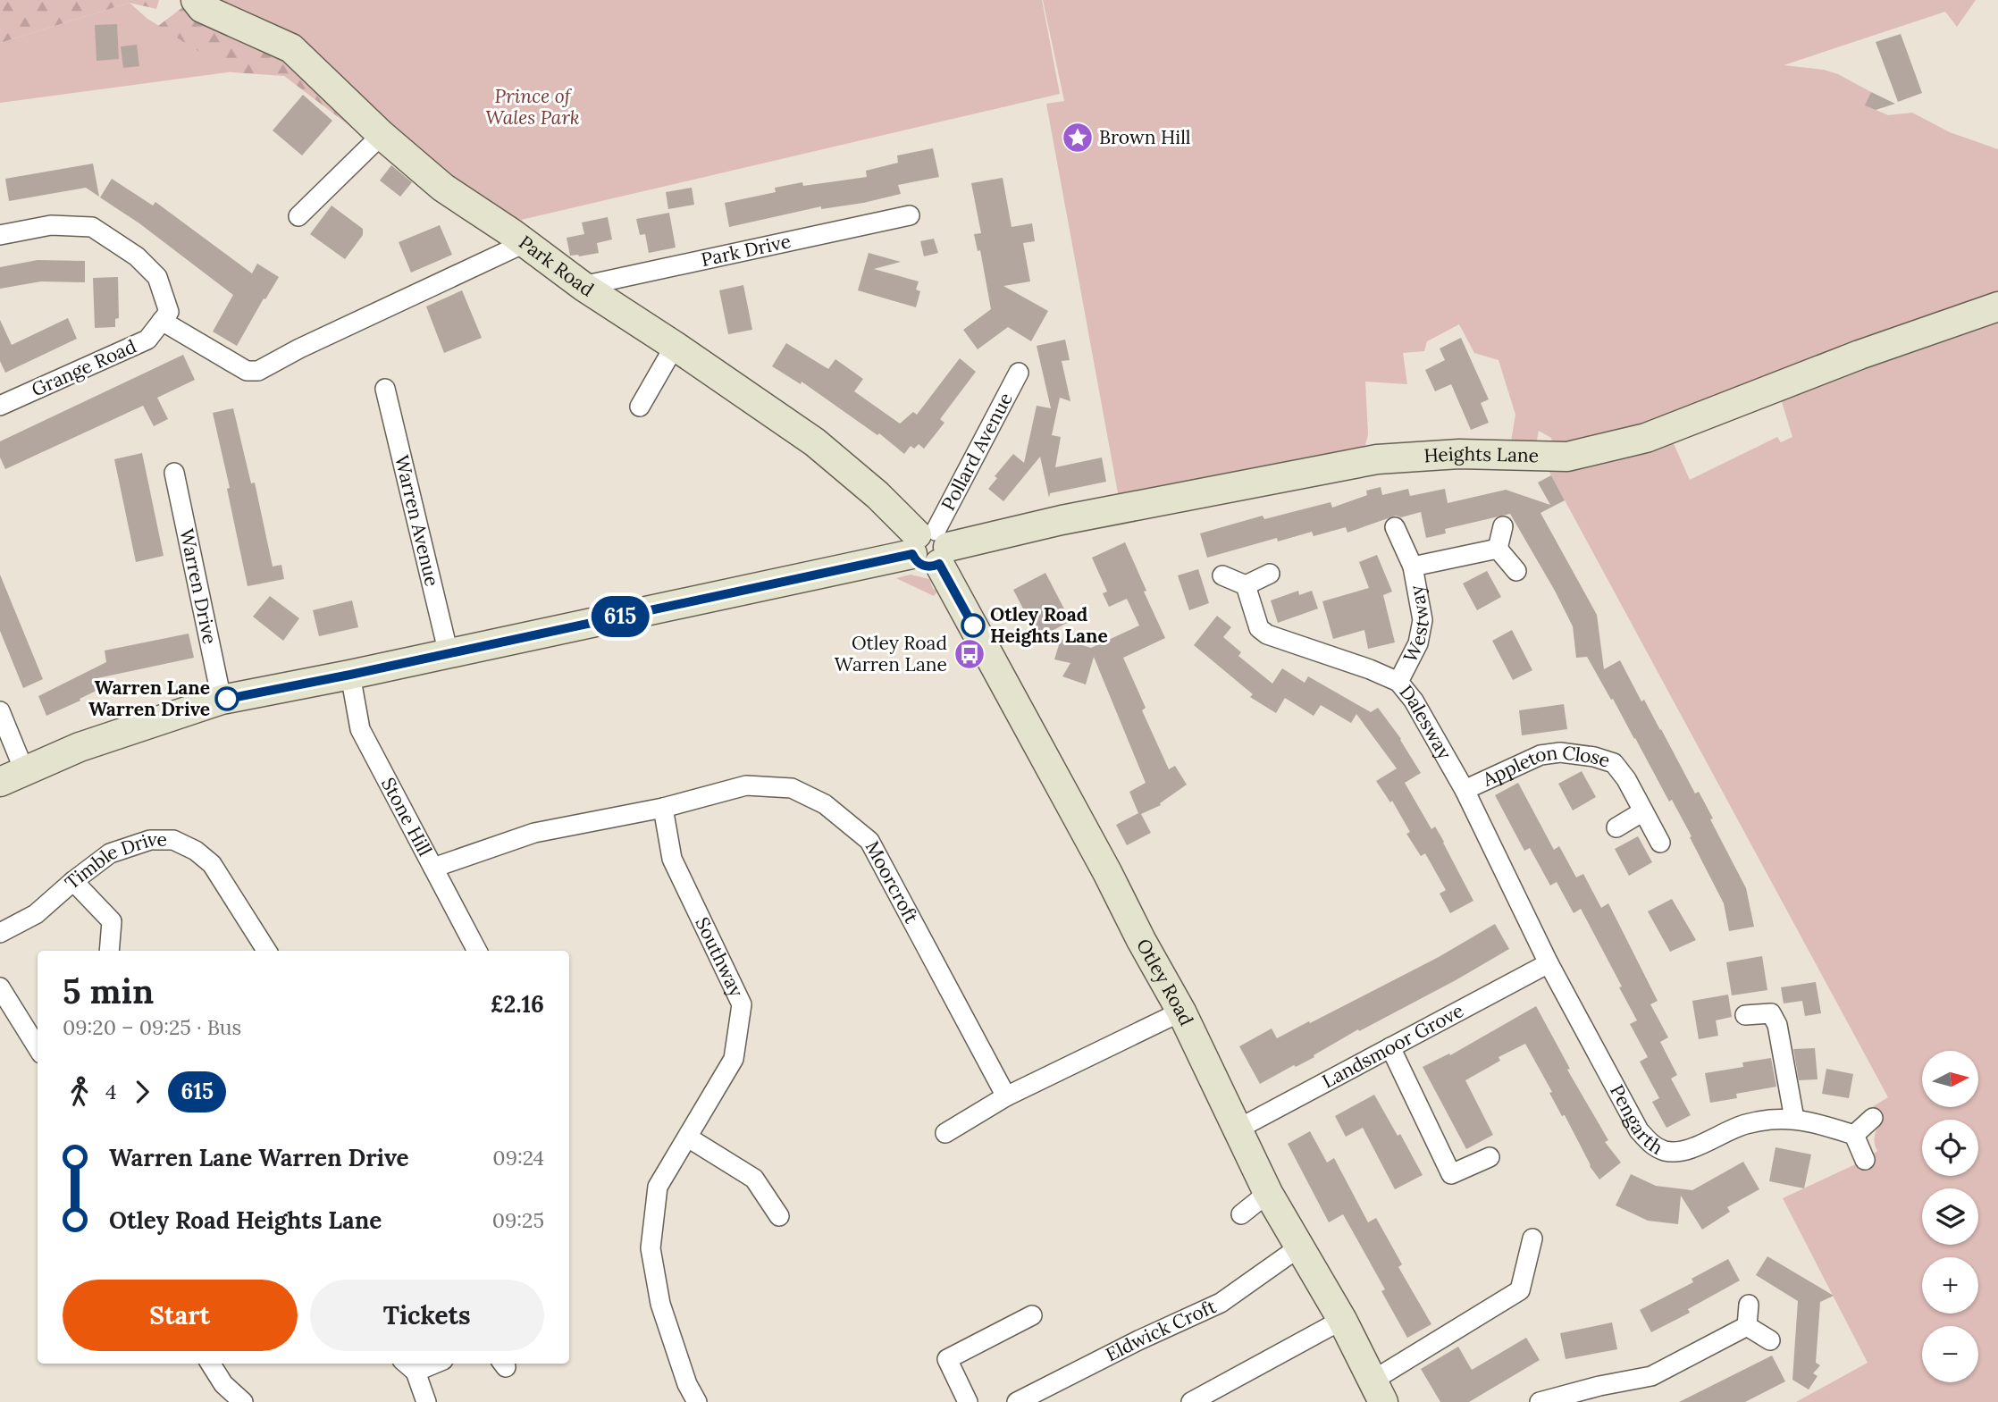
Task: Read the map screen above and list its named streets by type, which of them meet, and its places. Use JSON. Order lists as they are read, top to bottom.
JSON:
{
  "streets": {
    "street": [
      "Park Drive",
      "Park Road",
      "Grange Road",
      "Pollard Avenue",
      "Heights Lane",
      "Warren Avenue",
      "Warren Drive",
      "Westway",
      "Dalesway",
      "Appleton Close",
      "Stone Hill",
      "Timble Drive",
      "Moorcroft",
      "Southway",
      "Otley Road",
      "Landsmoor Grove",
      "Pengarth",
      "Eldwick Croft"
    ]
  },
  "crossings": [
    ["Park Drive", "Park Road"],
    ["Park Road", "Pollard Avenue"],
    ["Park Road", "Heights Lane"],
    ["Park Road", "Otley Road"],
    ["Pollard Avenue", "Heights Lane"],
    ["Pollard Avenue", "Otley Road"],
    ["Heights Lane", "Warren Avenue"],
    ["Heights Lane", "Warren Drive"],
    ["Heights Lane", "Stone Hill"],
    ["Heights Lane", "Otley Road"],
    ["Westway", "Dalesway"],
    ["Dalesway", "Appleton Close"],
    ["Dalesway", "Landsmoor Grove"],
    ["Dalesway", "Pengarth"],
    ["Stone Hill", "Moorcroft"],
    ["Moorcroft", "Southway"],
    ["Otley Road", "Landsmoor Grove"],
    ["Otley Road", "Eldwick Croft"],
    ["Landsmoor Grove", "Pengarth"]
  ],
  "parks": ["Prince of Wales Park"],
  "places": {
    "place": ["Brown Hill"],
    "other": ["Otley Road Heights Lane", "Warren Lane Warren Drive"],
    "bus stop": ["Otley Road Warren Lane"]
  },
  "lines": ["bus line 615"],
  "north": "right",
  "page": {
    "on_map": "615",
    "heading": ["5 min", "09:20 – 09:25 · Bus", "£2.16"],
    "map_buttons": ["+", "−"],
    "legs": ["4", "615"],
    "list": [
      {
        "name": "Warren Lane Warren Drive",
        "value": "09:24"
      },
      {
        "name": "Otley Road Heights Lane",
        "value": "09:25"
      }
    ],
    "buttons": ["Start", "Tickets"]
  }
}
